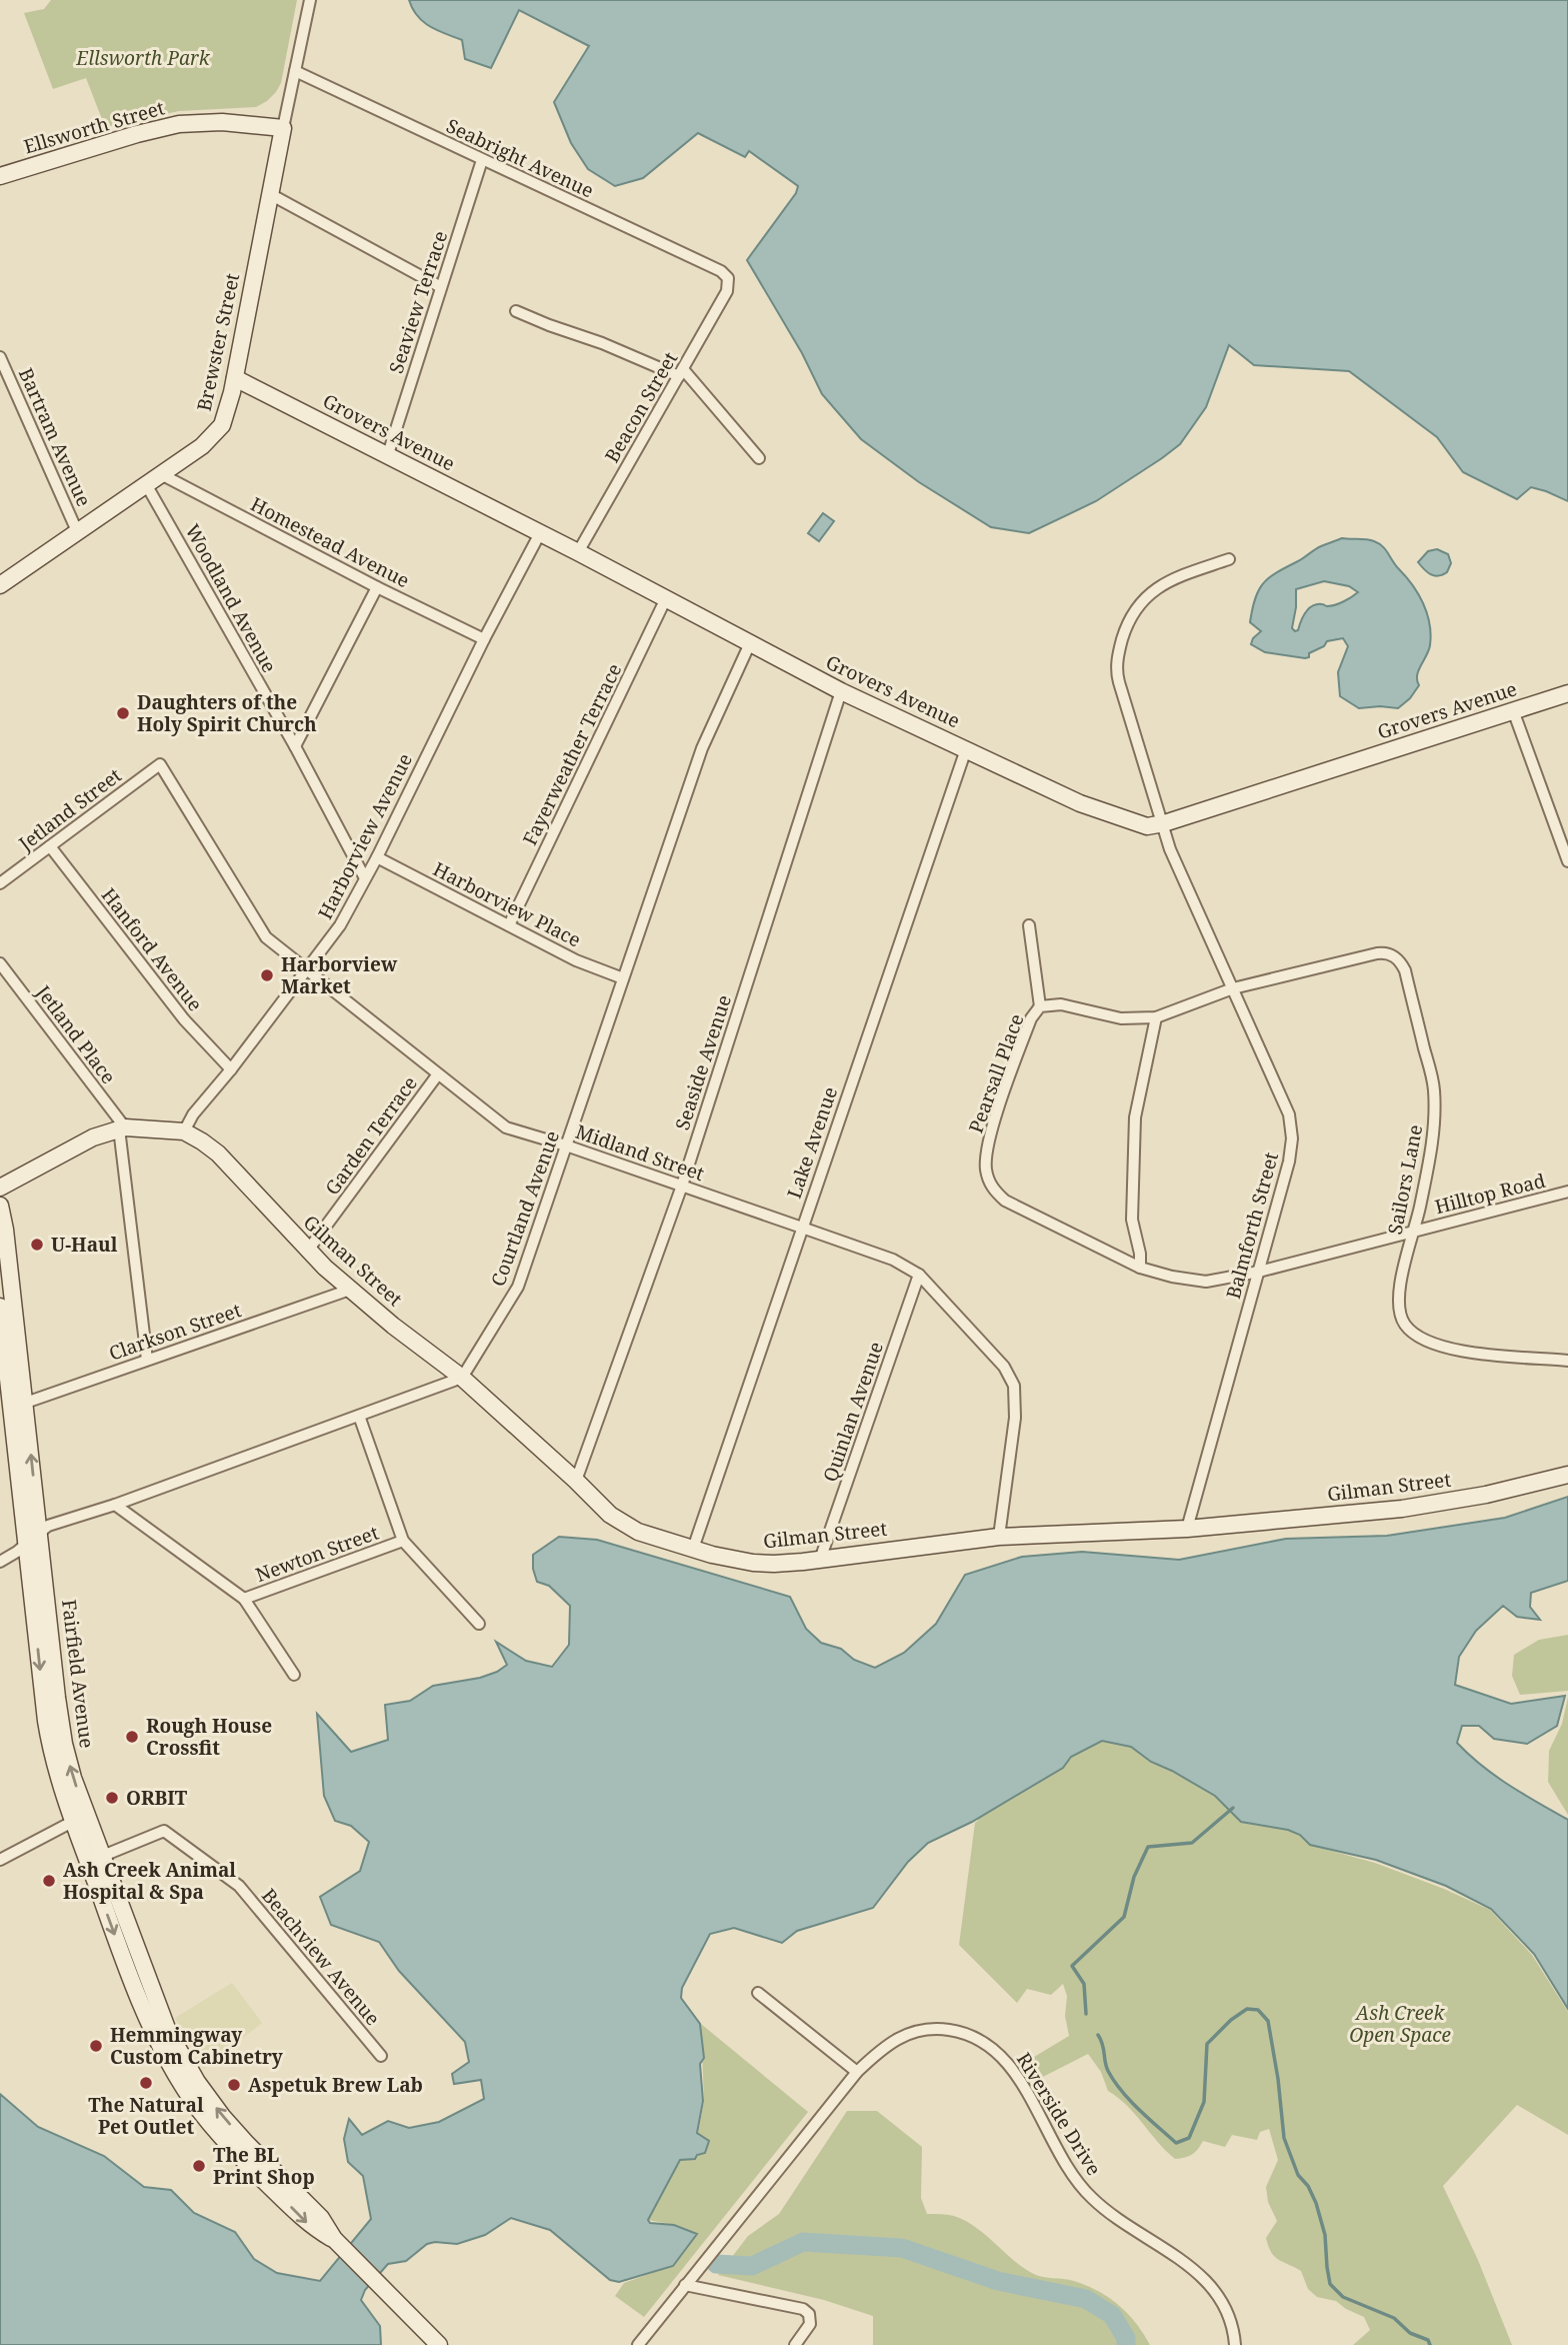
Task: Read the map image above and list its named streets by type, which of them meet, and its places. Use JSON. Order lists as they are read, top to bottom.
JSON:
{
  "streets": {
    "street": [
      "Ellsworth Street",
      "Seabright Avenue",
      "Seaview Terrace",
      "Brewster Street",
      "Beacon Street",
      "Grovers Avenue",
      "Bartram Avenue",
      "Homestead Avenue",
      "Woodland Avenue",
      "Fayerweather Terrace",
      "Jetland Street",
      "Harborview Avenue",
      "Harborview Place",
      "Hanford Avenue",
      "Jetland Place",
      "Seaside Avenue",
      "Pearsall Place",
      "Garden Terrace",
      "Lake Avenue",
      "Midland Street",
      "Sailors Lane",
      "Hilltop Road",
      "Courtland Avenue",
      "Balmforth Street",
      "Gilman Street",
      "Clarkson Street",
      "Quinlan Avenue",
      "Newton Street",
      "Fairfield Avenue",
      "Beachview Avenue",
      "Riverside Drive"
    ]
  },
  "crossings": [
    ["Ellsworth Street", "Brewster Street"],
    ["Seabright Avenue", "Seaview Terrace"],
    ["Seabright Avenue", "Brewster Street"],
    ["Seabright Avenue", "Beacon Street"],
    ["Seaview Terrace", "Grovers Avenue"],
    ["Brewster Street", "Grovers Avenue"],
    ["Brewster Street", "Bartram Avenue"],
    ["Brewster Street", "Homestead Avenue"],
    ["Brewster Street", "Woodland Avenue"],
    ["Beacon Street", "Grovers Avenue"],
    ["Grovers Avenue", "Fayerweather Terrace"],
    ["Grovers Avenue", "Harborview Avenue"],
    ["Grovers Avenue", "Seaside Avenue"],
    ["Grovers Avenue", "Lake Avenue"],
    ["Grovers Avenue", "Courtland Avenue"],
    ["Grovers Avenue", "Balmforth Street"],
    ["Homestead Avenue", "Harborview Avenue"],
    ["Woodland Avenue", "Harborview Avenue"],
    ["Fayerweather Terrace", "Harborview Place"],
    ["Jetland Street", "Hanford Avenue"],
    ["Jetland Street", "Midland Street"],
    ["Harborview Avenue", "Harborview Place"],
    ["Harborview Avenue", "Hanford Avenue"],
    ["Harborview Avenue", "Midland Street"],
    ["Harborview Avenue", "Gilman Street"],
    ["Harborview Place", "Courtland Avenue"],
    ["Jetland Place", "Gilman Street"],
    ["Seaside Avenue", "Midland Street"],
    ["Seaside Avenue", "Gilman Street"],
    ["Pearsall Place", "Sailors Lane"],
    ["Pearsall Place", "Hilltop Road"],
    ["Pearsall Place", "Balmforth Street"],
    ["Garden Terrace", "Midland Street"],
    ["Garden Terrace", "Gilman Street"],
    ["Lake Avenue", "Midland Street"],
    ["Lake Avenue", "Gilman Street"],
    ["Midland Street", "Courtland Avenue"],
    ["Midland Street", "Gilman Street"],
    ["Midland Street", "Quinlan Avenue"],
    ["Sailors Lane", "Hilltop Road"],
    ["Sailors Lane", "Balmforth Street"],
    ["Hilltop Road", "Balmforth Street"],
    ["Courtland Avenue", "Gilman Street"],
    ["Balmforth Street", "Gilman Street"],
    ["Gilman Street", "Clarkson Street"],
    ["Gilman Street", "Quinlan Avenue"],
    ["Clarkson Street", "Fairfield Avenue"],
    ["Fairfield Avenue", "Beachview Avenue"]
  ],
  "parks": ["Ellsworth Park", "Ash Creek Open Space"],
  "places": [
    "Daughters of the Holy Spirit Church",
    "Harborview Market",
    "U-Haul",
    "Rough House Crossfit",
    "ORBIT",
    "Ash Creek Animal Hospital & Spa",
    "Hemmingway Custom Cabinetry",
    "The Natural Pet Outlet",
    "Aspetuk Brew Lab",
    "The BL Print Shop"
  ]
}
